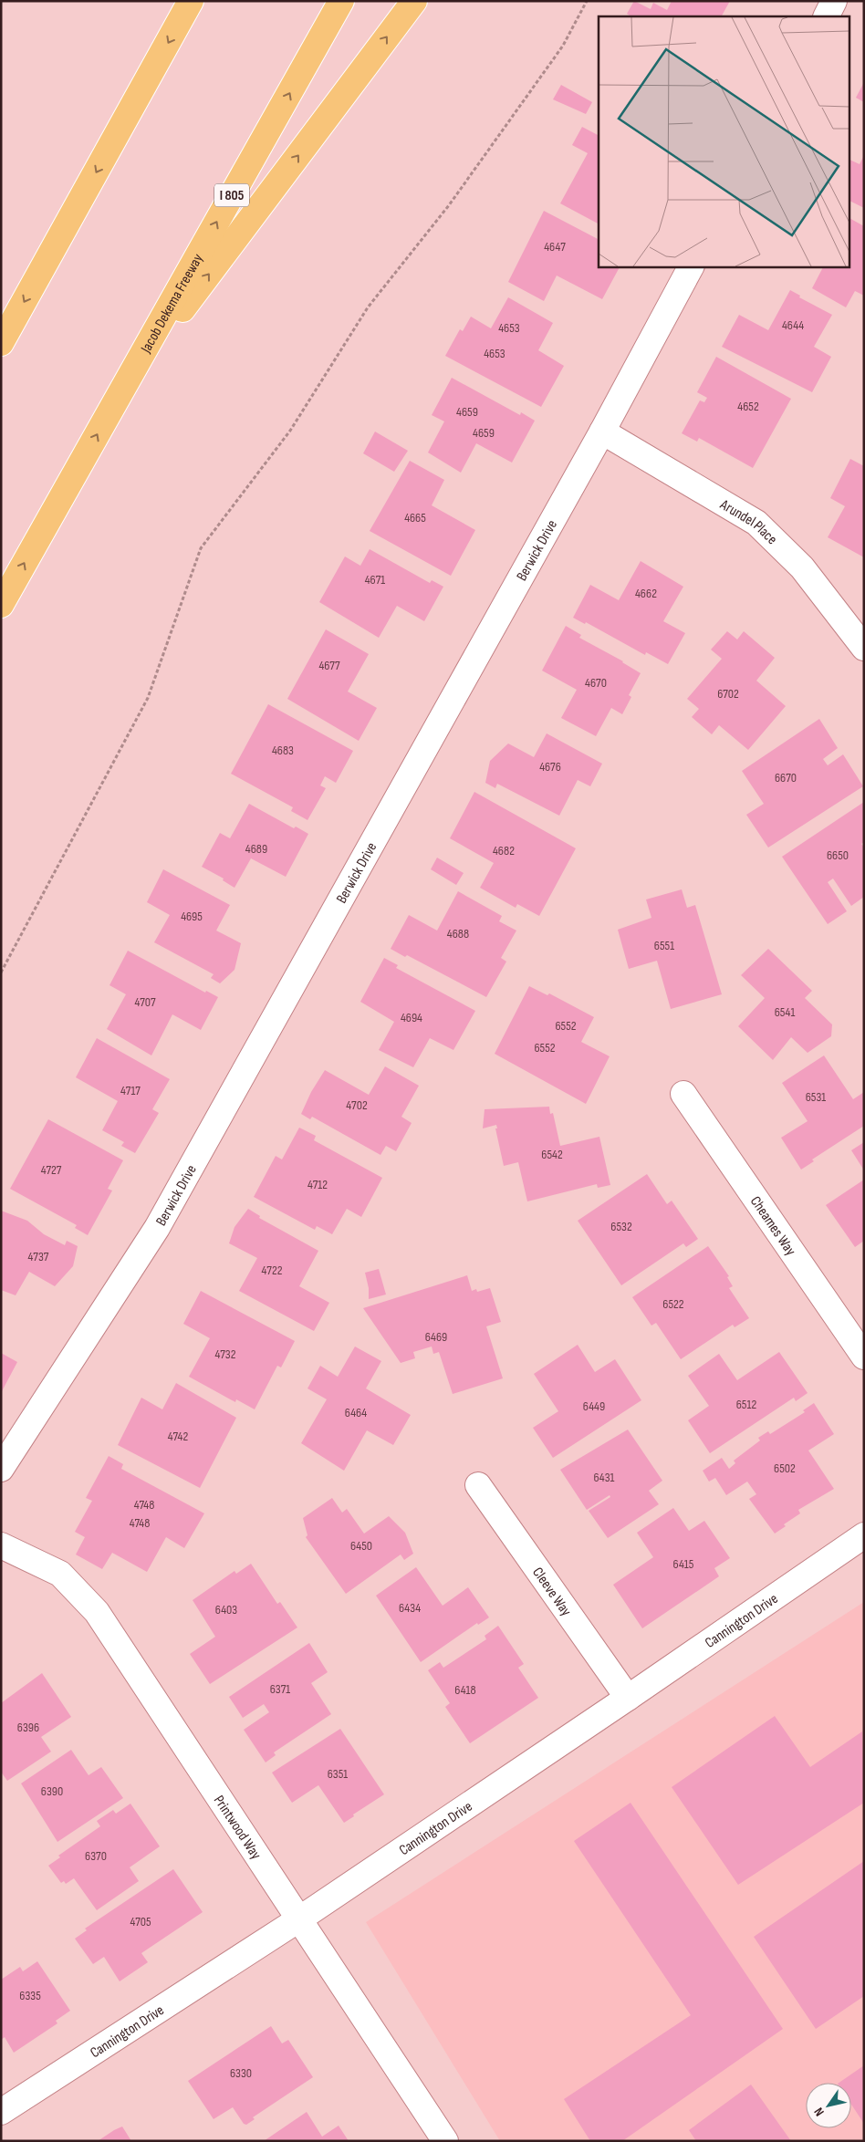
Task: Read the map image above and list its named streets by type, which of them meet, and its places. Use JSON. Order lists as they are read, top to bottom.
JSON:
{
  "streets": {
    "highway": ["I 805", "Jacob Dekema Freeway"],
    "street": [
      "Arundel Place",
      "Berwick Drive",
      "Cheames Way",
      "Cleeve Way",
      "Cannington Drive",
      "Printwood Way"
    ]
  },
  "crossings": [
    ["Arundel Place", "Berwick Drive"],
    ["Cleeve Way", "Cannington Drive"],
    ["Cannington Drive", "Printwood Way"]
  ],
  "house_numbers": [
    "4647",
    "4644",
    "4653",
    "4653",
    "4652",
    "4659",
    "4659",
    "4665",
    "4671",
    "4662",
    "4677",
    "4670",
    "6702",
    "4683",
    "4676",
    "6670",
    "4689",
    "4682",
    "6650",
    "4695",
    "4688",
    "6551",
    "4707",
    "6541",
    "4694",
    "6552",
    "6552",
    "4717",
    "6531",
    "4702",
    "6542",
    "4727",
    "4712",
    "6532",
    "4737",
    "4722",
    "6522",
    "6469",
    "4732",
    "6512",
    "6449",
    "6464",
    "4742",
    "6502",
    "6431",
    "4748",
    "4748",
    "6450",
    "6415",
    "6434",
    "6403",
    "6371",
    "6418",
    "6396",
    "6351",
    "6390",
    "6370",
    "4705",
    "6335",
    "6330"
  ],
  "north": "bottom left"
}
